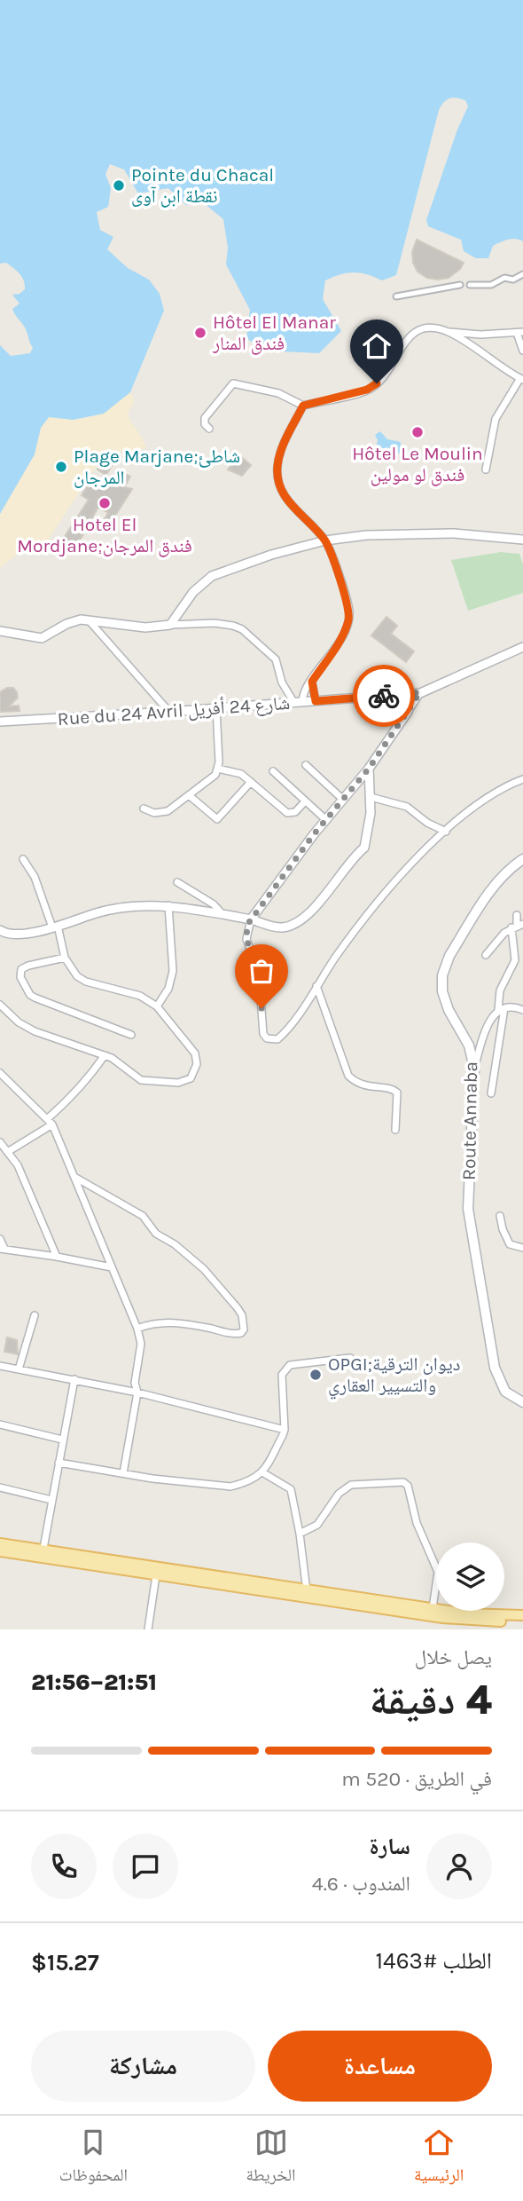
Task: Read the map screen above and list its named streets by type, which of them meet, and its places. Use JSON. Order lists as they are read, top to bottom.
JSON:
{
  "streets": {
    "main road": ["Route Annaba"],
    "street": ["Rue du 24 Avril شارع 24 أفريل"]
  },
  "places": [
    "Pointe du Chacal نقطة ابن آوى",
    "Hôtel El Manar فندق المنار",
    "Hôtel Le Moulin فندق لو مولين",
    "Plage Marjane;شاطئ المرجان",
    "Hotel El Mordjane;فندق المرجان",
    "OPGI;ديوان الترقية والتسيير العقاري"
  ],
  "page": {
    "heading": ["4 دقيقة", "يصل خلال", "21:51–21:56"],
    "panel": [
      "سارة",
      "المندوب · 4.6",
      "الطلب #1463",
      "$15.27"
    ],
    "bar": "في الطريق · 520 m",
    "buttons": ["مساعدة", "مشاركة"],
    "tabs": ["الرئيسية", "الخريطة", "المحفوظات"]
  }
}
